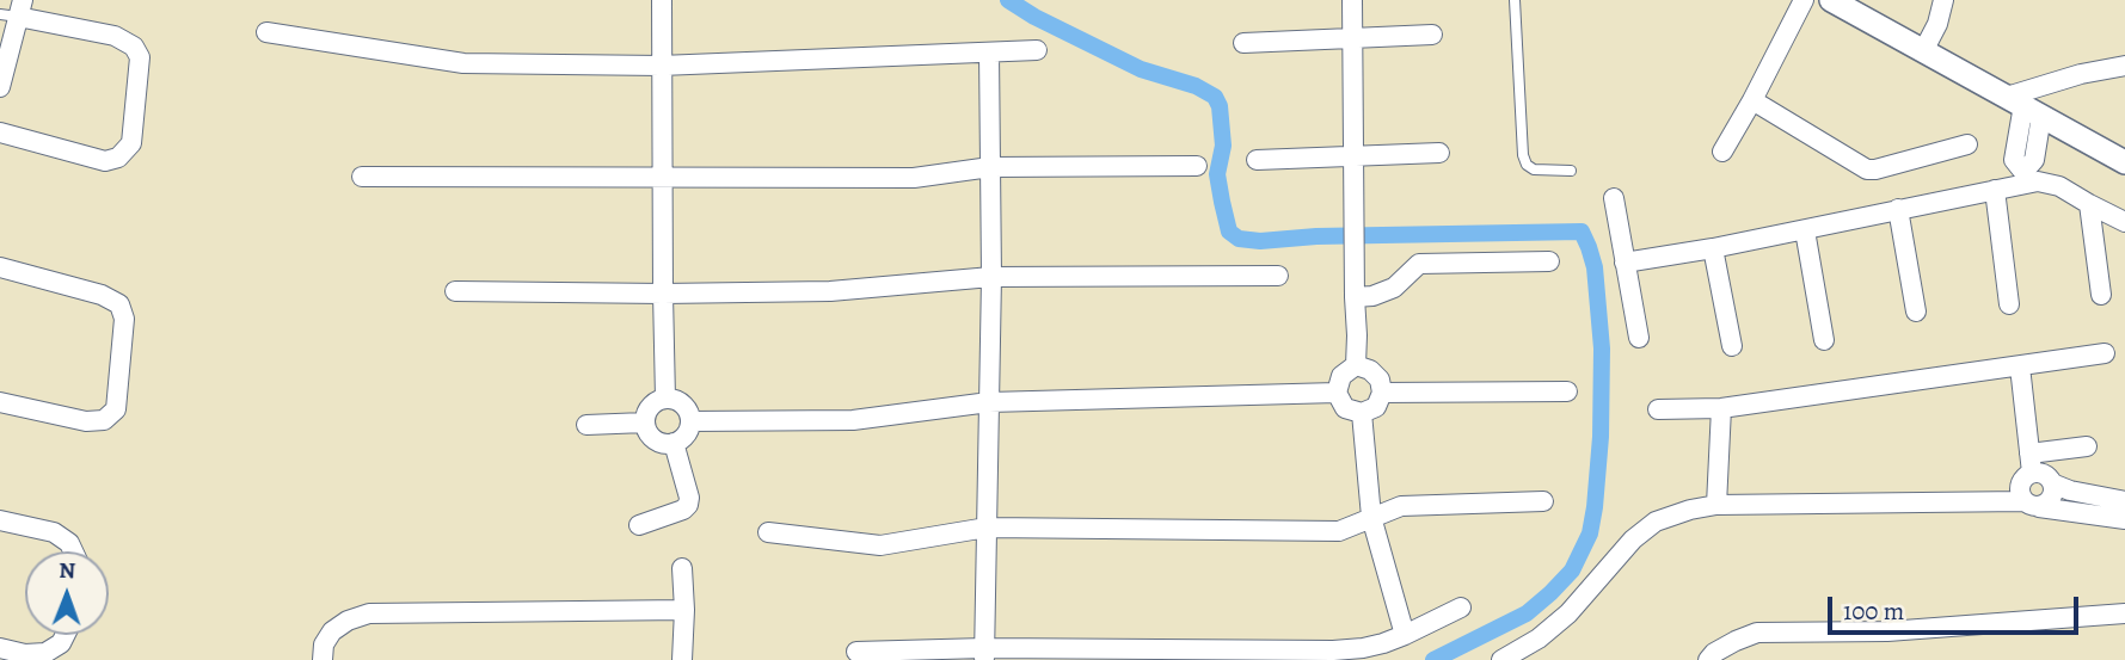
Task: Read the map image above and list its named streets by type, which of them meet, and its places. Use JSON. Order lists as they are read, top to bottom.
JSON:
{
  "scale_bar": "100 m",
  "north": "top"
}
